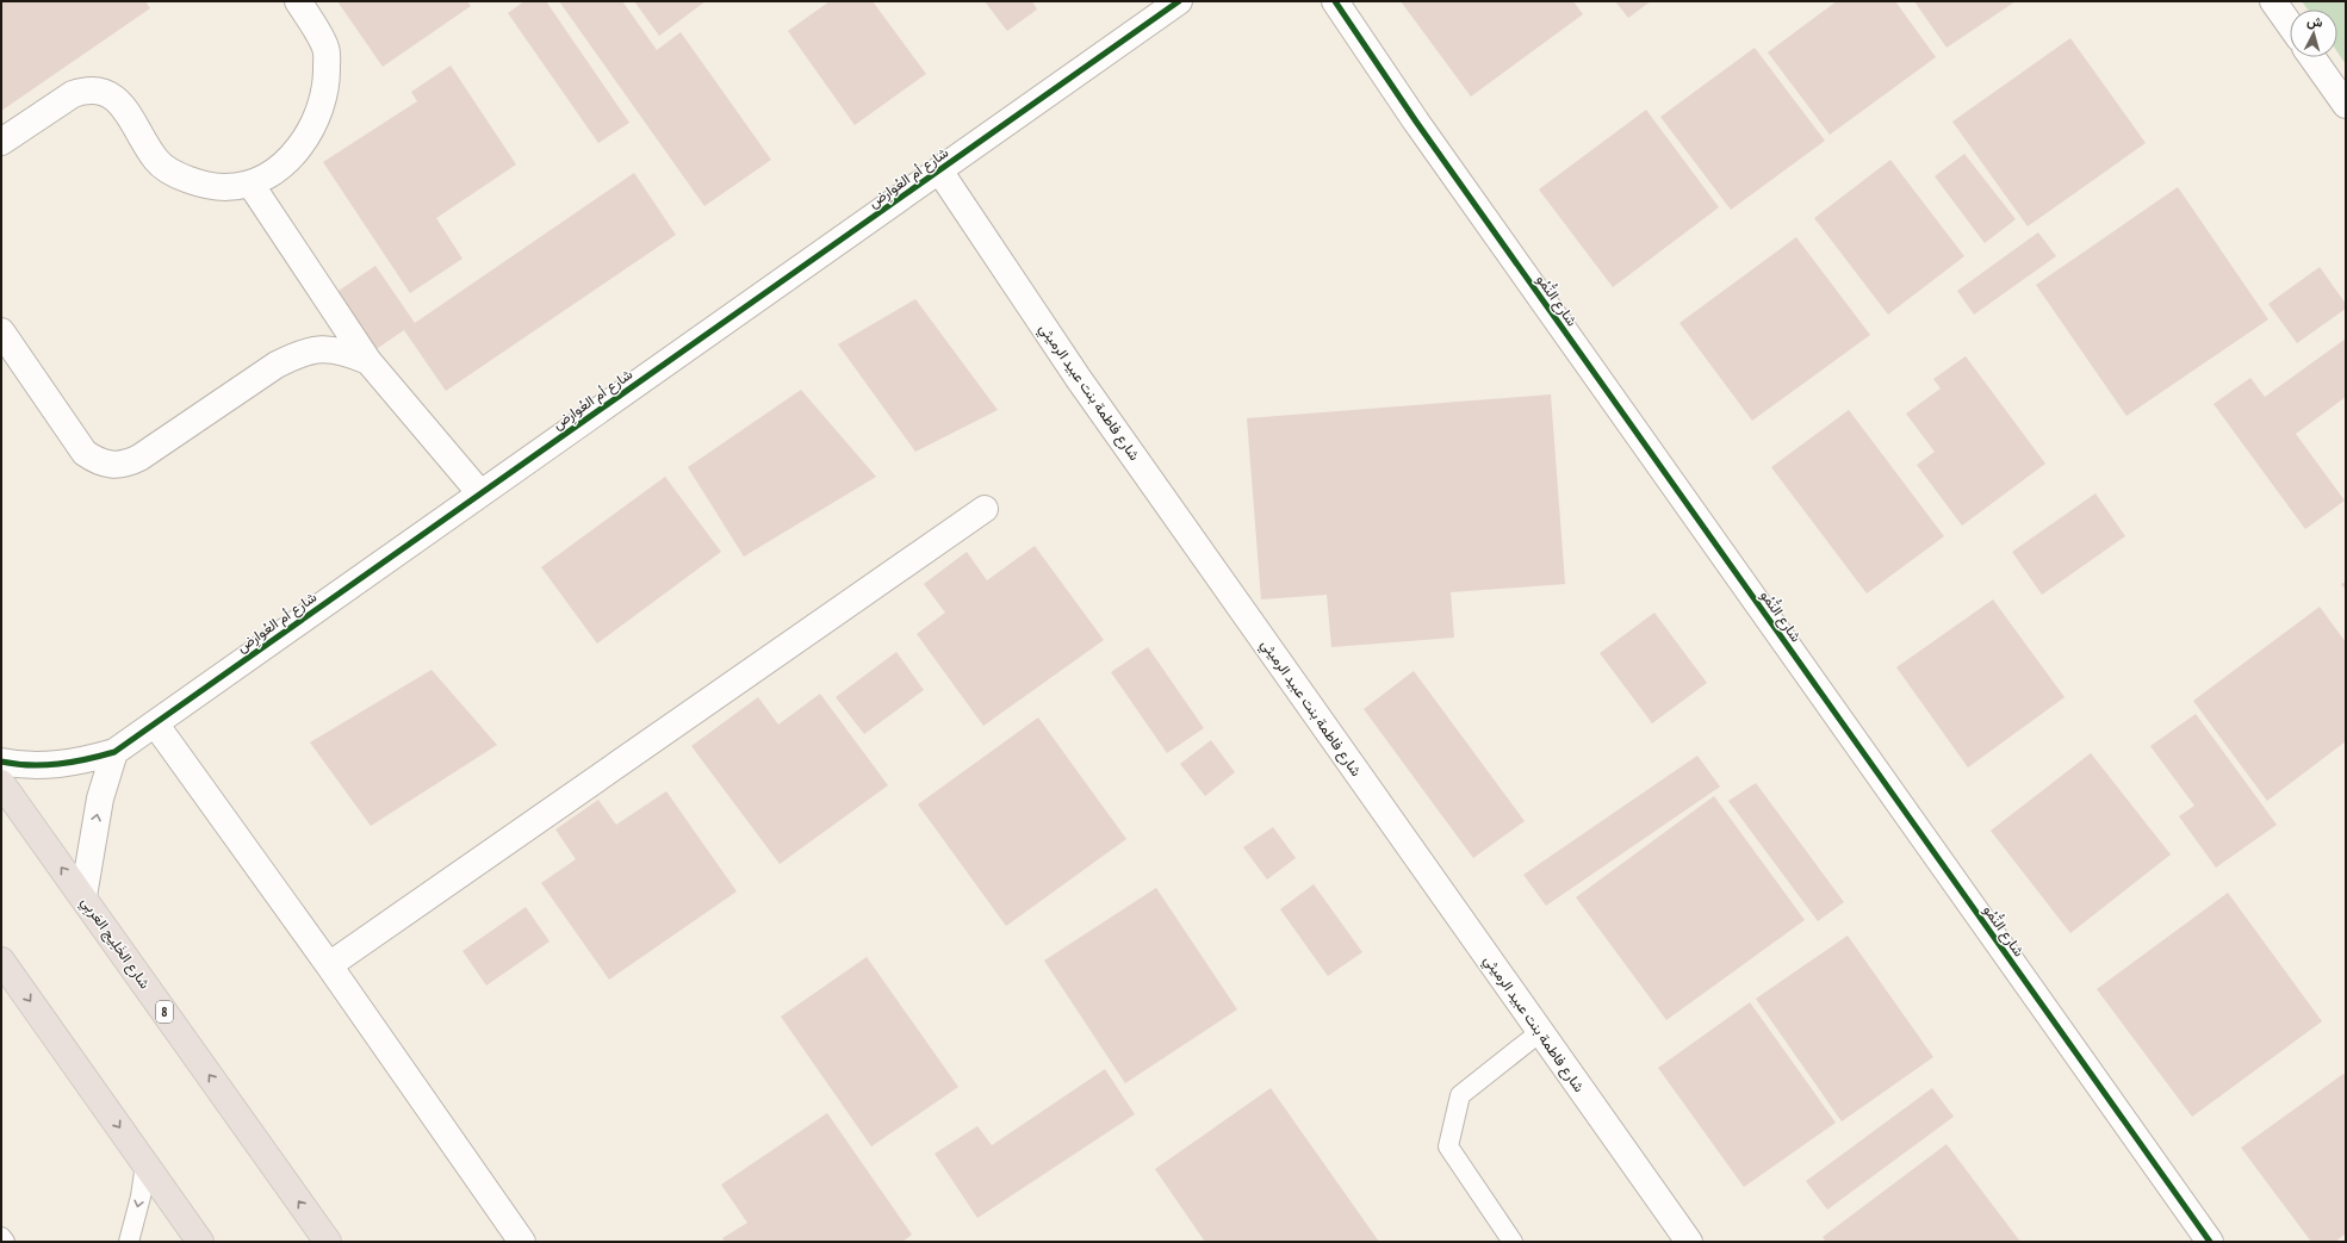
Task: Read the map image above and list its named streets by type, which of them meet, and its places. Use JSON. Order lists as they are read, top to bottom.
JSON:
{
  "streets": {
    "highway": ["شارع الخَلِيج العَربِي", "8"],
    "street": ["شارع أم العُوارِض", "شارع النُّمُو", "شارع فاطمة بنت عبيد الرميثي"]
  },
  "crossings": [
    ["شارع أم العُوارِض", "شارع فاطمة بنت عبيد الرميثي"]
  ],
  "north": "top"
}
